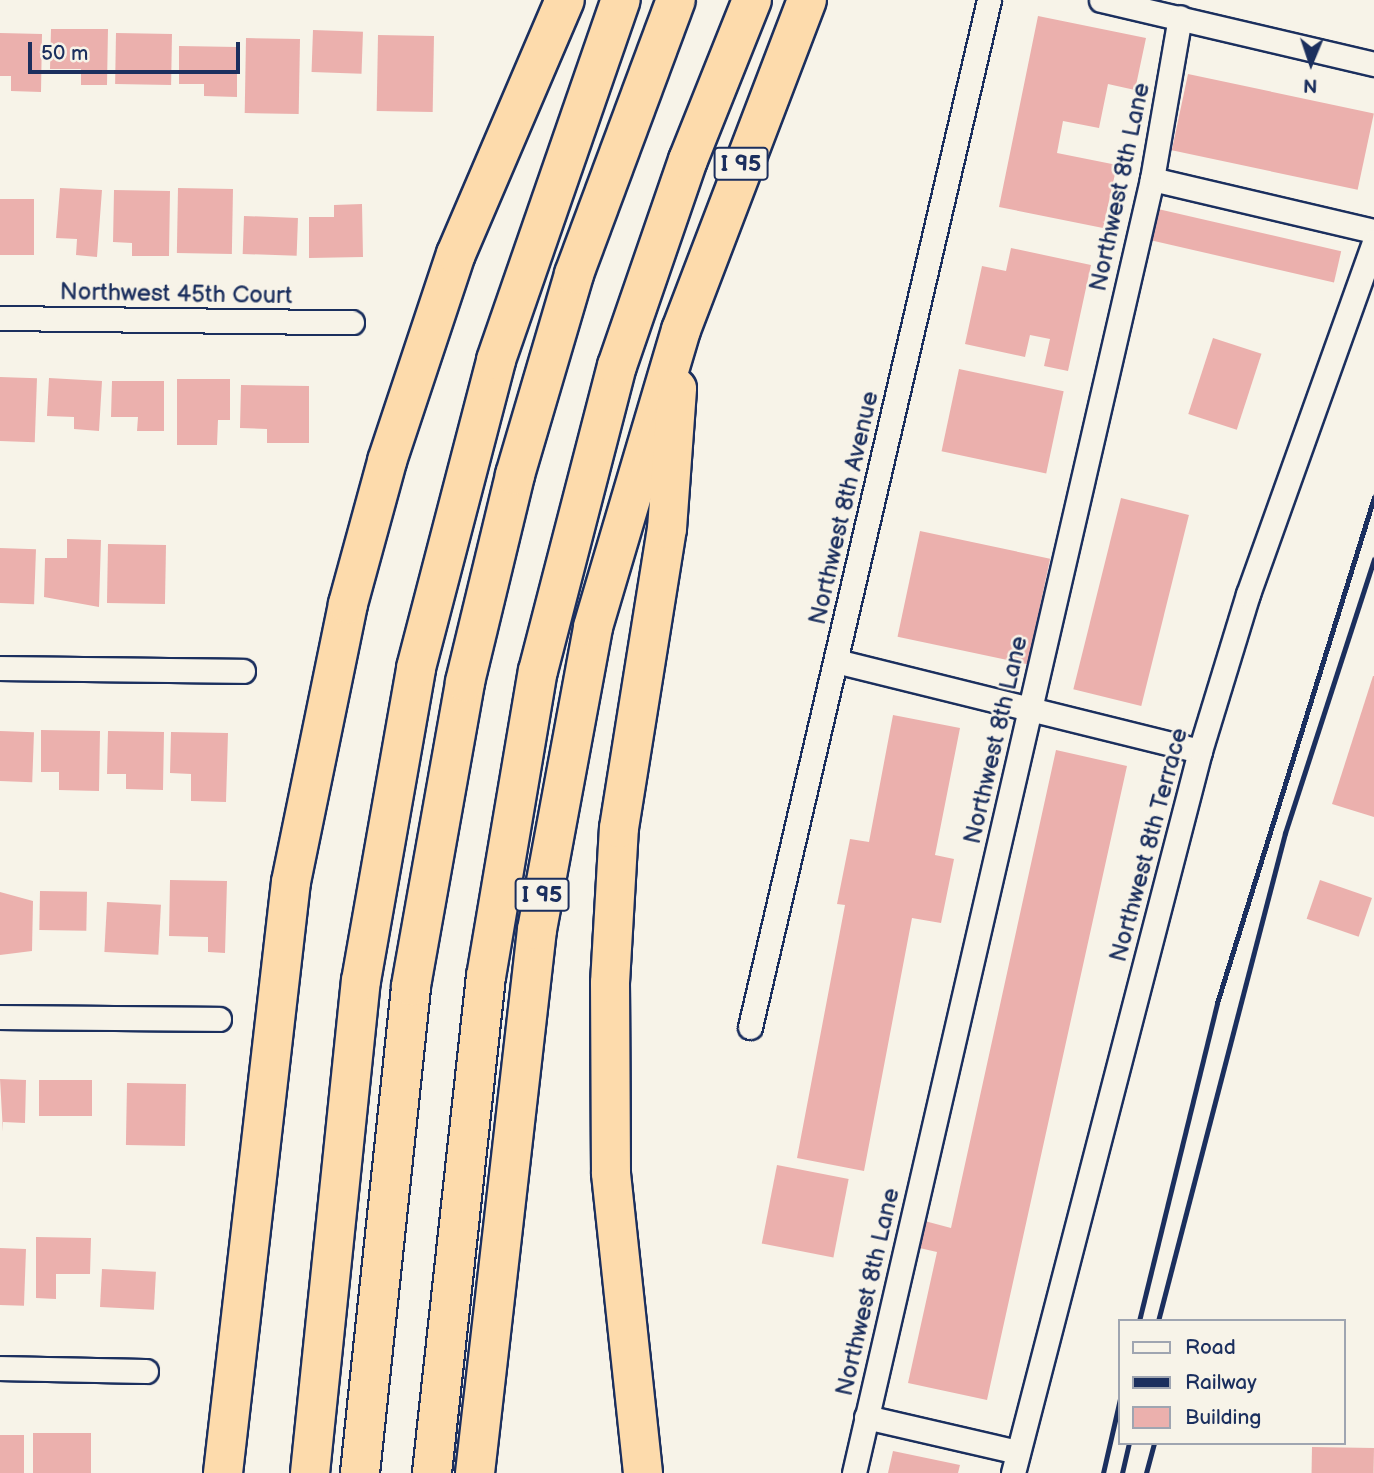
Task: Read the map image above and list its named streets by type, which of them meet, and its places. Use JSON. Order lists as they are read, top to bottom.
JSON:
{
  "streets": {
    "highway": ["I 95"],
    "street": [
      "Northwest 8th Lane",
      "Northwest 45th Court",
      "Northwest 8th Avenue",
      "Northwest 8th Terrace"
    ]
  },
  "legend": ["Road", "Railway", "Building"],
  "scale_bar": "50 m",
  "north": "bottom"
}
